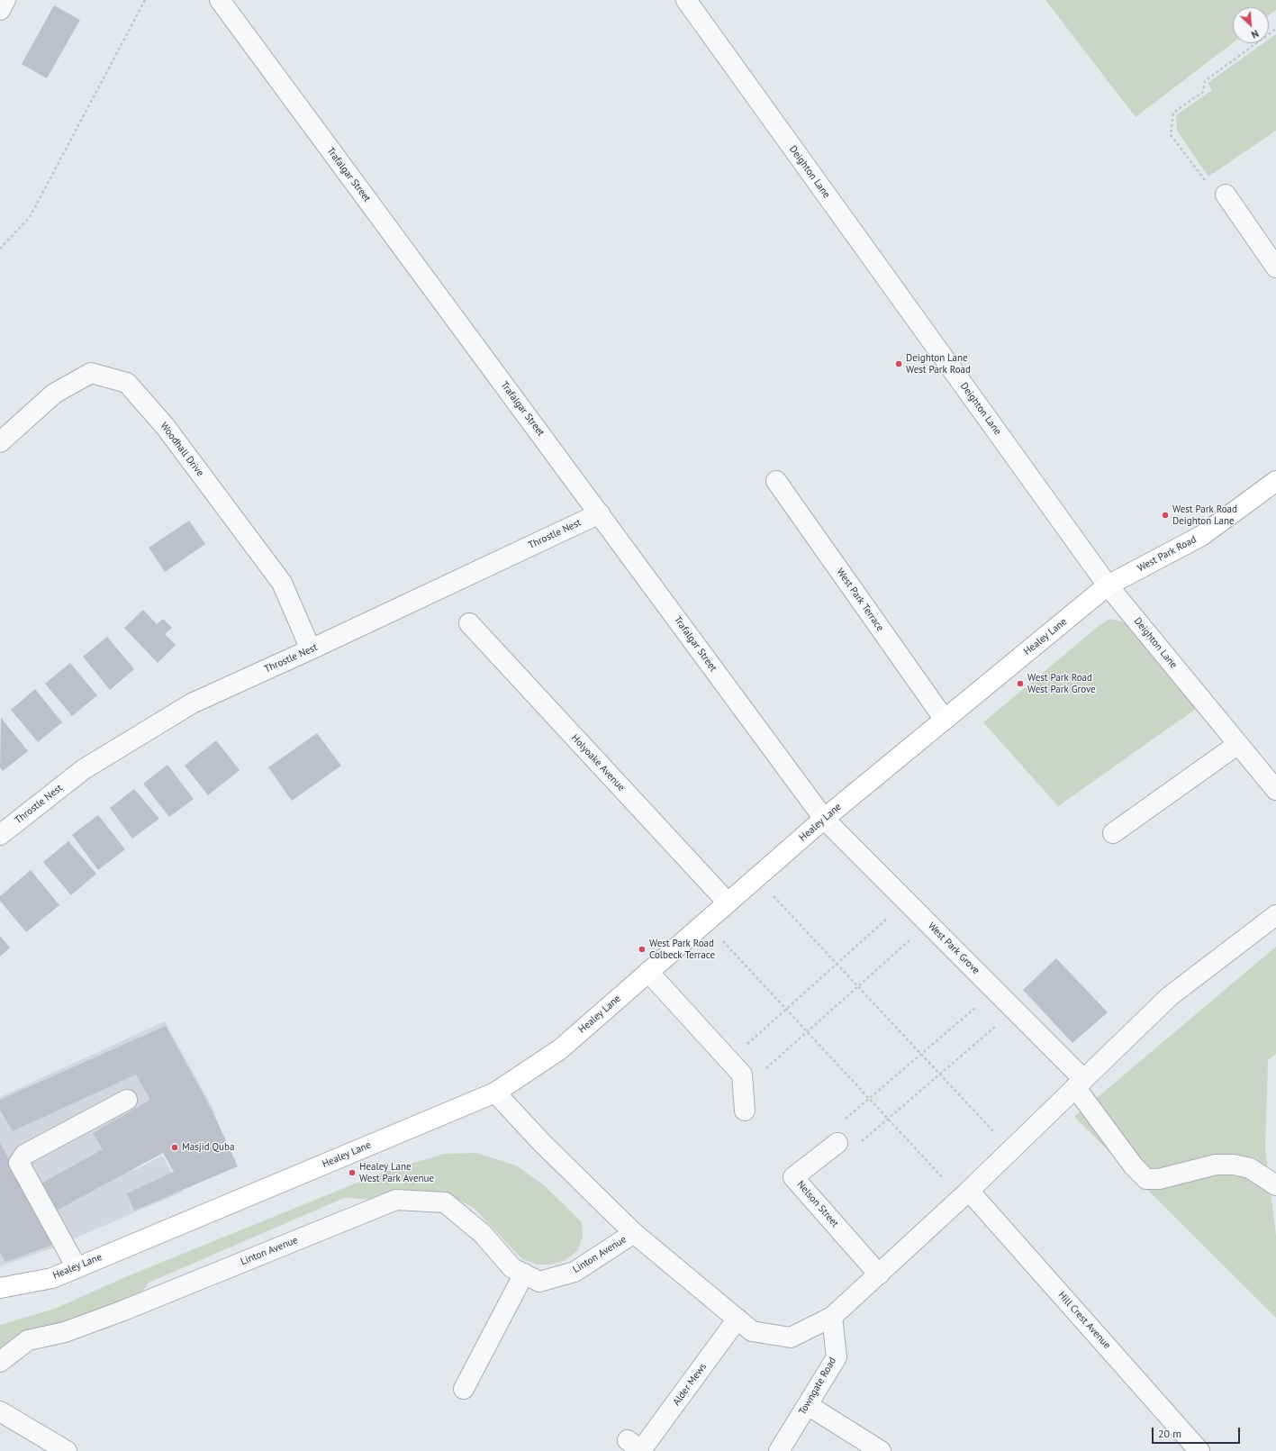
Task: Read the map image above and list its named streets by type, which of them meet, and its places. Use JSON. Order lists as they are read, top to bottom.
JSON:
{
  "streets": {
    "main road": ["West Park Road", "Healey Lane"],
    "street": [
      "Deighton Lane",
      "Trafalgar Street",
      "Woodhall Drive",
      "Throstle Nest",
      "West Park Terrace",
      "Holyoake Avenue",
      "West Park Grove",
      "Nelson Street",
      "Linton Avenue",
      "Hill Crest Avenue",
      "Alder Mews",
      "Towngate Road"
    ]
  },
  "crossings": [
    ["Deighton Lane", "West Park Road"],
    ["Deighton Lane", "Healey Lane"],
    ["Trafalgar Street", "Throstle Nest"],
    ["Trafalgar Street", "Healey Lane"],
    ["Trafalgar Street", "West Park Grove"],
    ["Woodhall Drive", "Throstle Nest"],
    ["West Park Road", "Healey Lane"],
    ["West Park Terrace", "Healey Lane"],
    ["Healey Lane", "Holyoake Avenue"],
    ["Healey Lane", "West Park Grove"]
  ],
  "places": [
    "Deighton Lane West Park Road",
    "West Park Road Deighton Lane",
    "West Park Road West Park Grove",
    "West Park Road Colbeck Terrace",
    "Masjid Quba",
    "Healey Lane West Park Avenue"
  ],
  "scale_bar": "20 m",
  "north": "bottom right"
}
